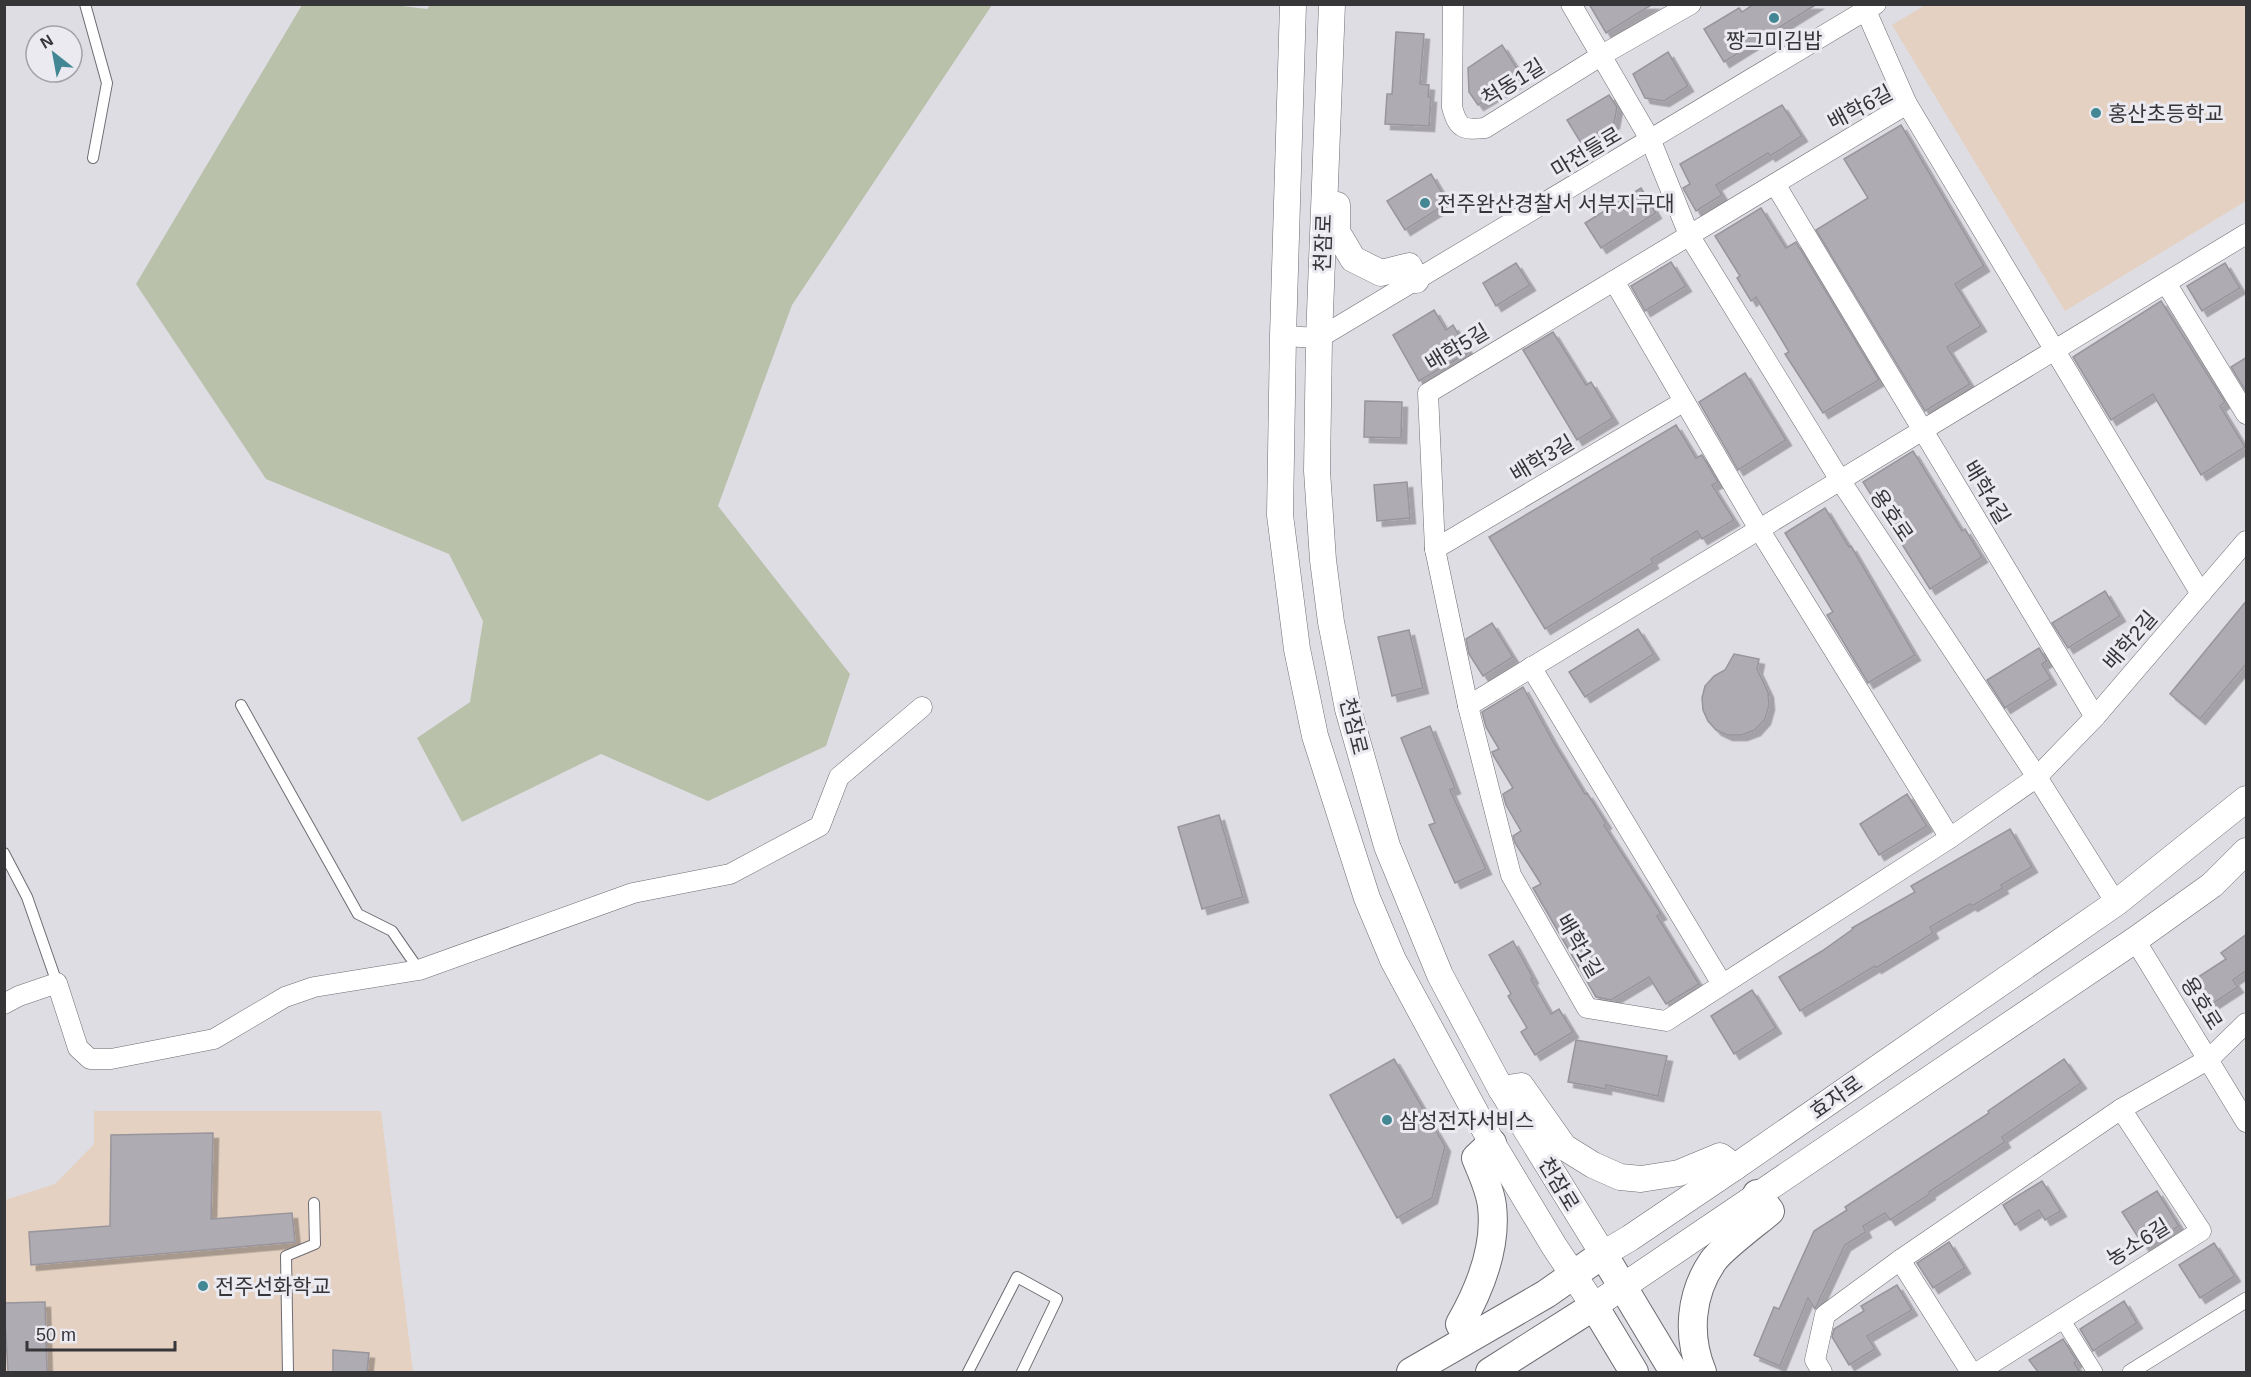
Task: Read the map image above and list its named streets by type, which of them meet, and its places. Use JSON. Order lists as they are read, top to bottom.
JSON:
{
  "streets": {
    "main road": ["천잠로", "효자로"],
    "street": [
      "척동1길",
      "배학6길",
      "마전들로",
      "배학5길",
      "배학3길",
      "배학4길",
      "용호로",
      "배학2길",
      "배학1길",
      "농소6길"
    ]
  },
  "crossings": [
    ["척동1길", "용호로"],
    ["배학6길", "배학5길"],
    ["배학6길", "배학4길"],
    ["배학6길", "용호로"],
    ["마전들로", "천잠로"],
    ["마전들로", "용호로"],
    ["천잠로", "효자로"],
    ["배학5길", "배학3길"],
    ["배학5길", "용호로"],
    ["배학4길", "배학2길"],
    ["용호로", "배학2길"],
    ["용호로", "배학1길"],
    ["용호로", "효자로"],
    ["배학2길", "배학1길"]
  ],
  "places": [
    "짱그미김밥",
    "홍산초등학교",
    "전주완산경찰서 서부지구대",
    "삼성전자서비스",
    "전주선화학교"
  ],
  "scale_bar": "50 m",
  "north": "top left"
}
